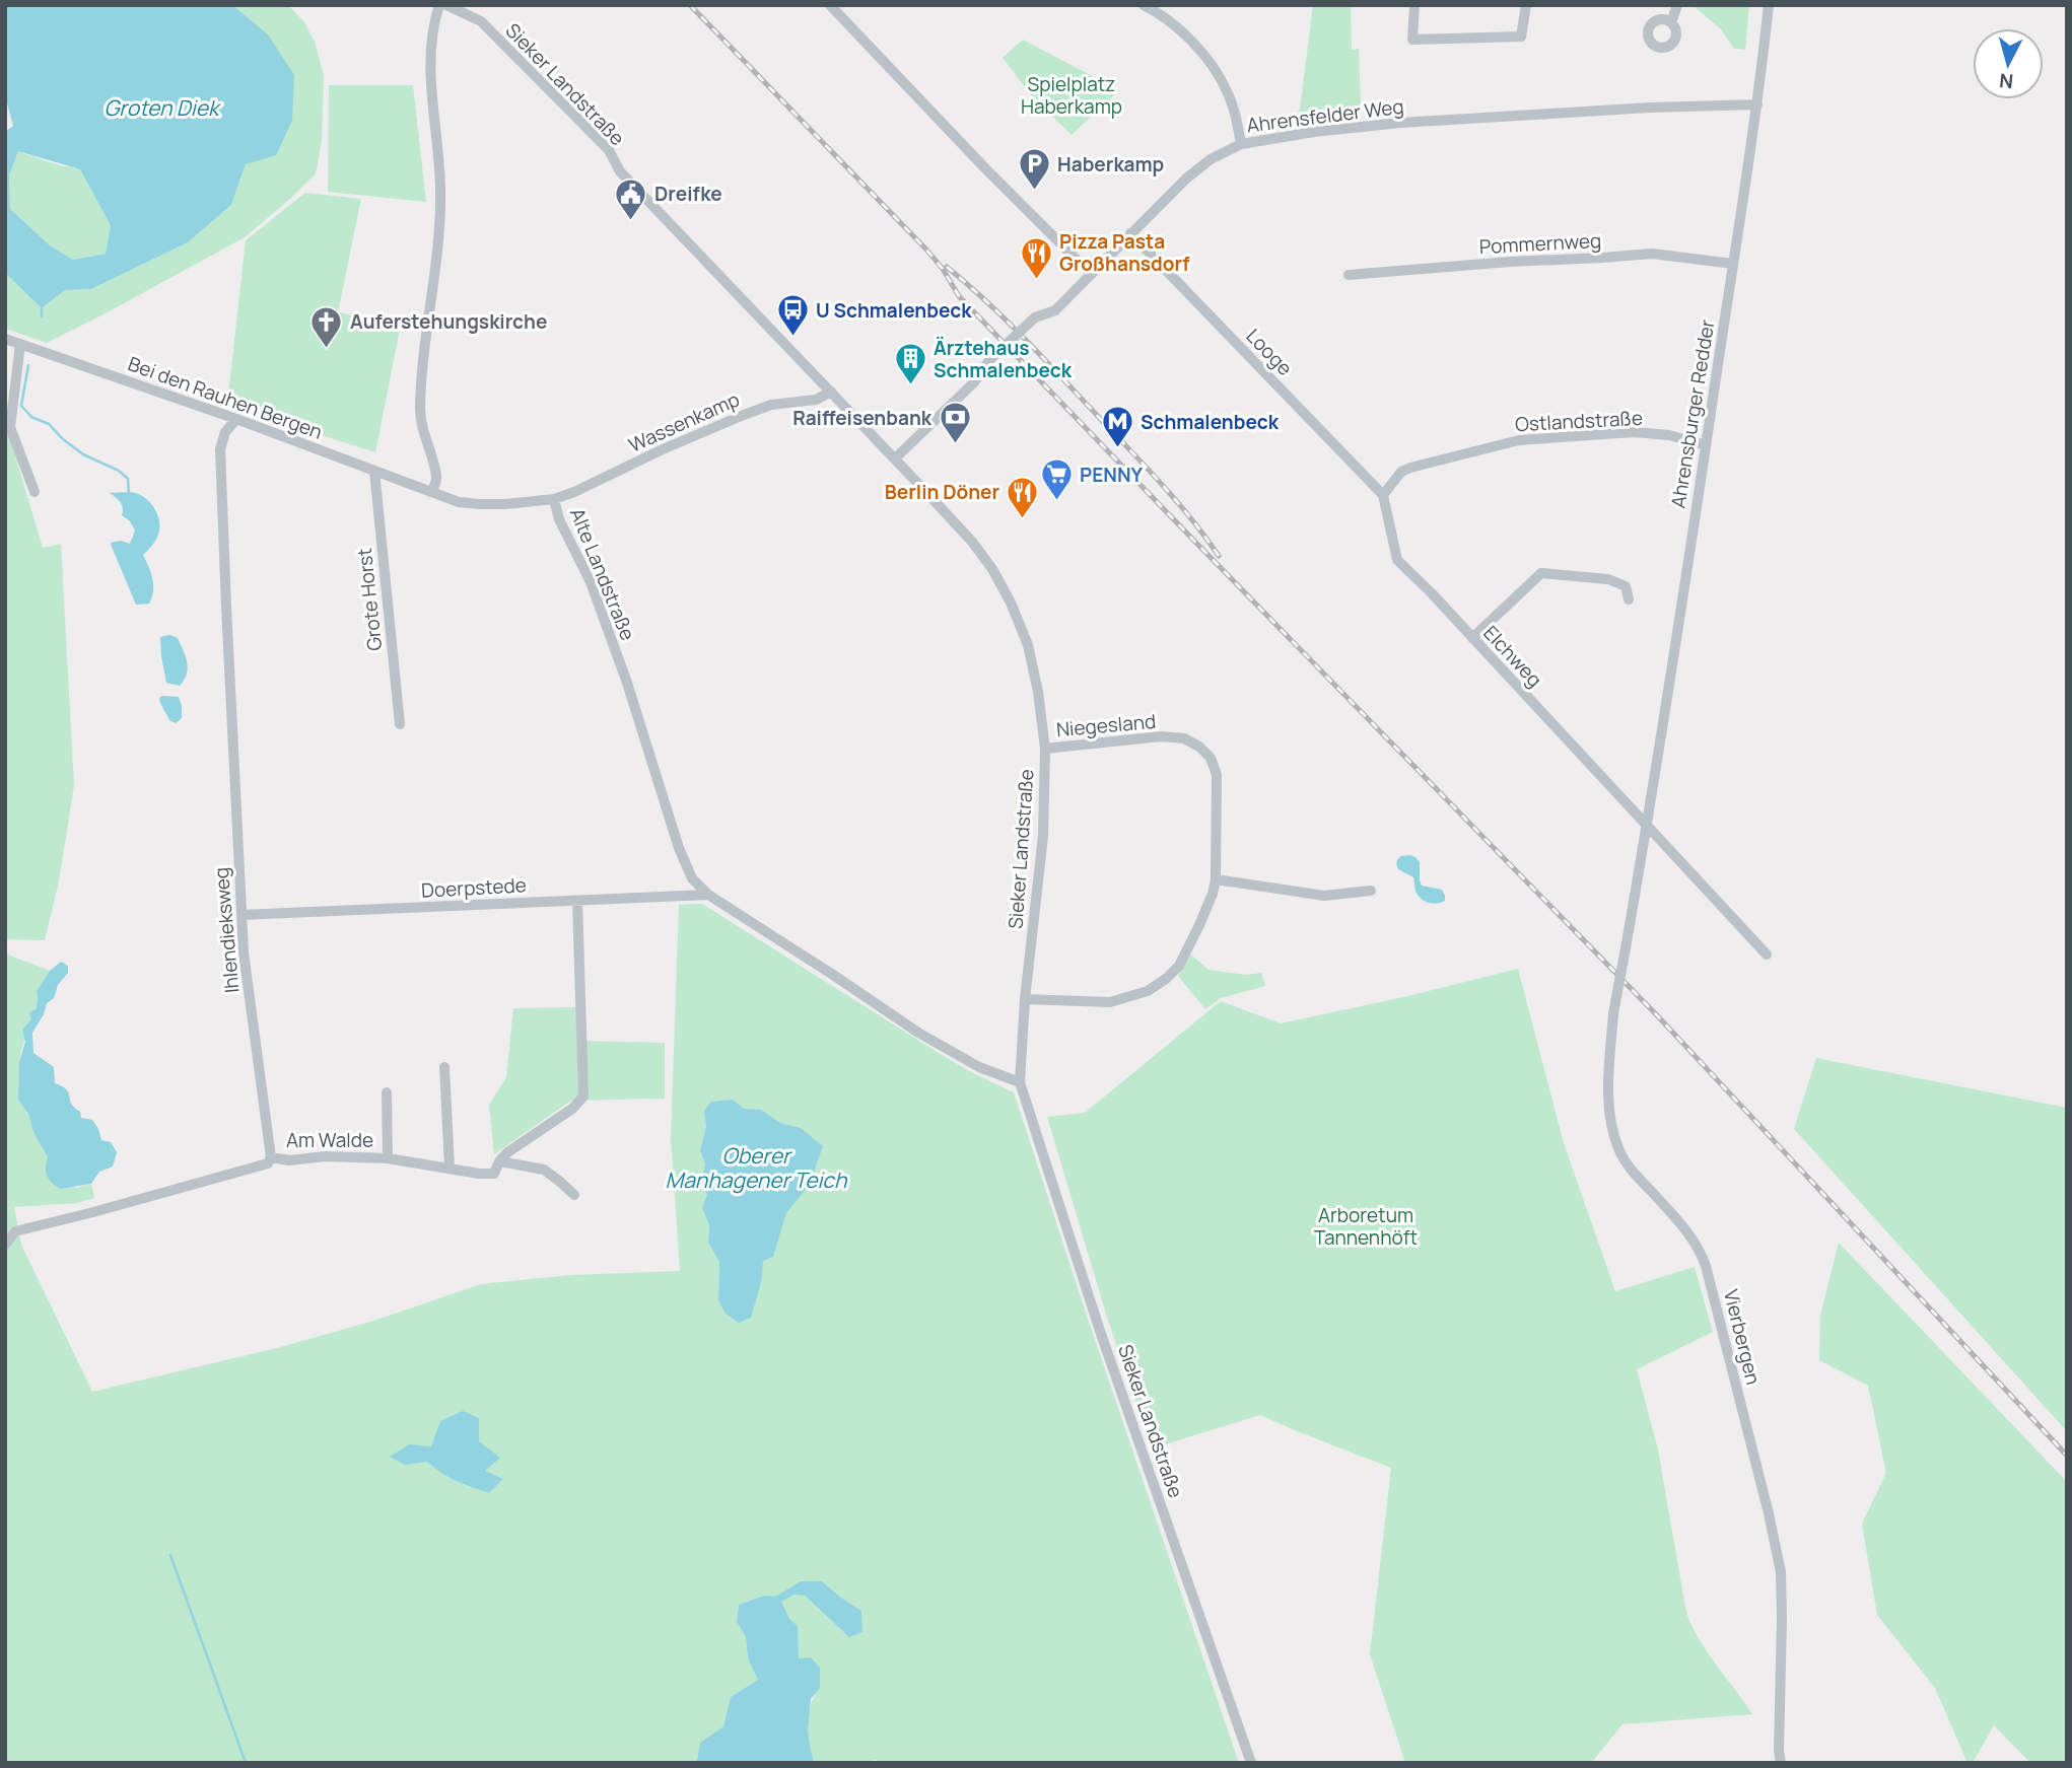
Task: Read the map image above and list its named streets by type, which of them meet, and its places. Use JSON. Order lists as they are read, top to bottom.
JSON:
{
  "streets": {
    "street": [
      "Sieker Landstraße",
      "Ahrensfelder Weg",
      "Pommernweg",
      "Looge",
      "Bei den Rauhen Bergen",
      "Ahrensburger Redder",
      "Ostlandstraße",
      "Wassenkamp",
      "Alte Landstraße",
      "Grote Horst",
      "Elchweg",
      "Niegesland",
      "Doerpstede",
      "Ihlendieksweg",
      "Am Walde",
      "Vierbergen"
    ]
  },
  "crossings": [
    ["Sieker Landstraße", "Ahrensfelder Weg"],
    ["Sieker Landstraße", "Wassenkamp"],
    ["Sieker Landstraße", "Alte Landstraße"],
    ["Sieker Landstraße", "Niegesland"],
    ["Ahrensfelder Weg", "Looge"],
    ["Ahrensfelder Weg", "Ahrensburger Redder"],
    ["Pommernweg", "Ahrensburger Redder"],
    ["Looge", "Ostlandstraße"],
    ["Looge", "Elchweg"],
    ["Bei den Rauhen Bergen", "Alte Landstraße"],
    ["Bei den Rauhen Bergen", "Grote Horst"],
    ["Bei den Rauhen Bergen", "Ihlendieksweg"],
    ["Ahrensburger Redder", "Ostlandstraße"],
    ["Ahrensburger Redder", "Elchweg"],
    ["Ahrensburger Redder", "Vierbergen"],
    ["Ostlandstraße", "Elchweg"],
    ["Wassenkamp", "Alte Landstraße"],
    ["Alte Landstraße", "Doerpstede"],
    ["Doerpstede", "Ihlendieksweg"],
    ["Doerpstede", "Am Walde"],
    ["Ihlendieksweg", "Am Walde"]
  ],
  "water": ["Groten Diek", "Oberer Manhagener Teich"],
  "parks": ["Spielplatz Haberkamp", "Arboretum Tannenhöft"],
  "places": {
    "parking": ["Haberkamp"],
    "public building": ["Dreifke"],
    "restaurant": ["Pizza Pasta Großhansdorf", "Berlin Döner"],
    "bus stop": ["U Schmalenbeck"],
    "church": ["Auferstehungskirche"],
    "building": ["Ärztehaus Schmalenbeck"],
    "bank": ["Raiffeisenbank"],
    "metro station": ["Schmalenbeck"],
    "supermarket": ["PENNY"]
  },
  "north": "bottom"
}
